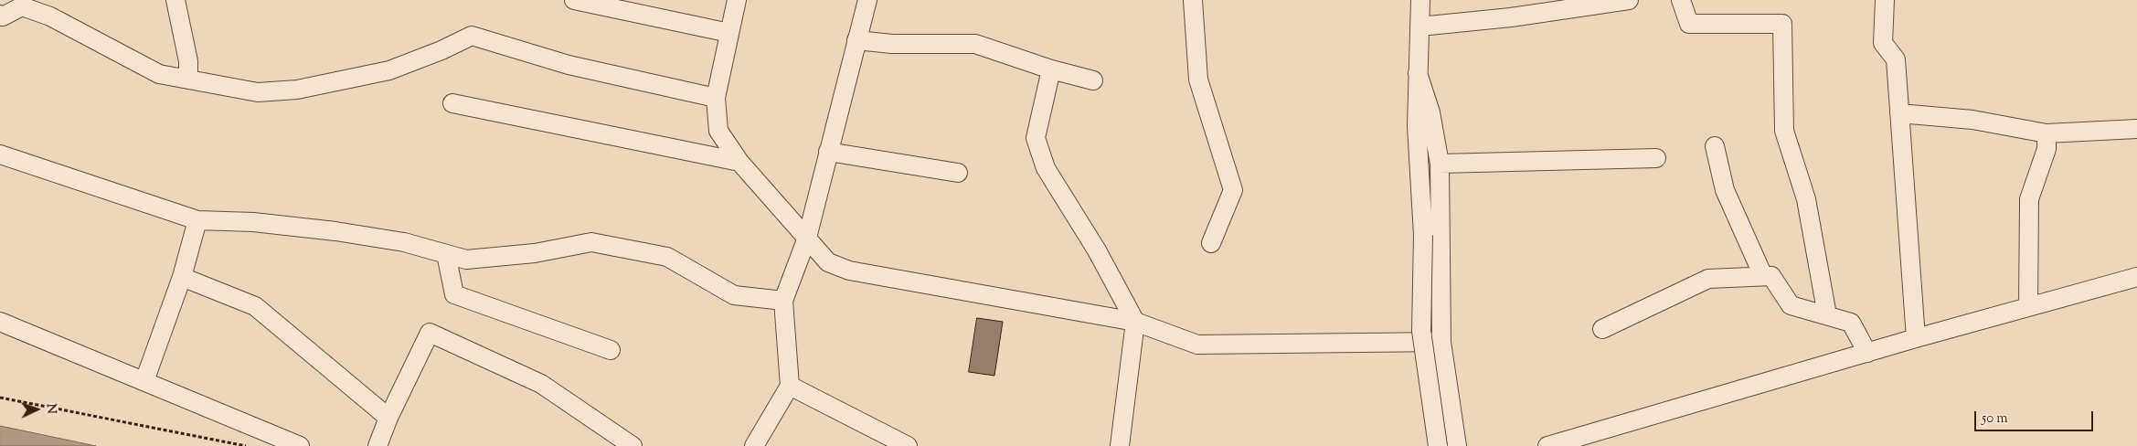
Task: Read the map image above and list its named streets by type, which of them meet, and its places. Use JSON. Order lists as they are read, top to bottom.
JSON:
{
  "scale_bar": "50 m",
  "north": "right"
}
